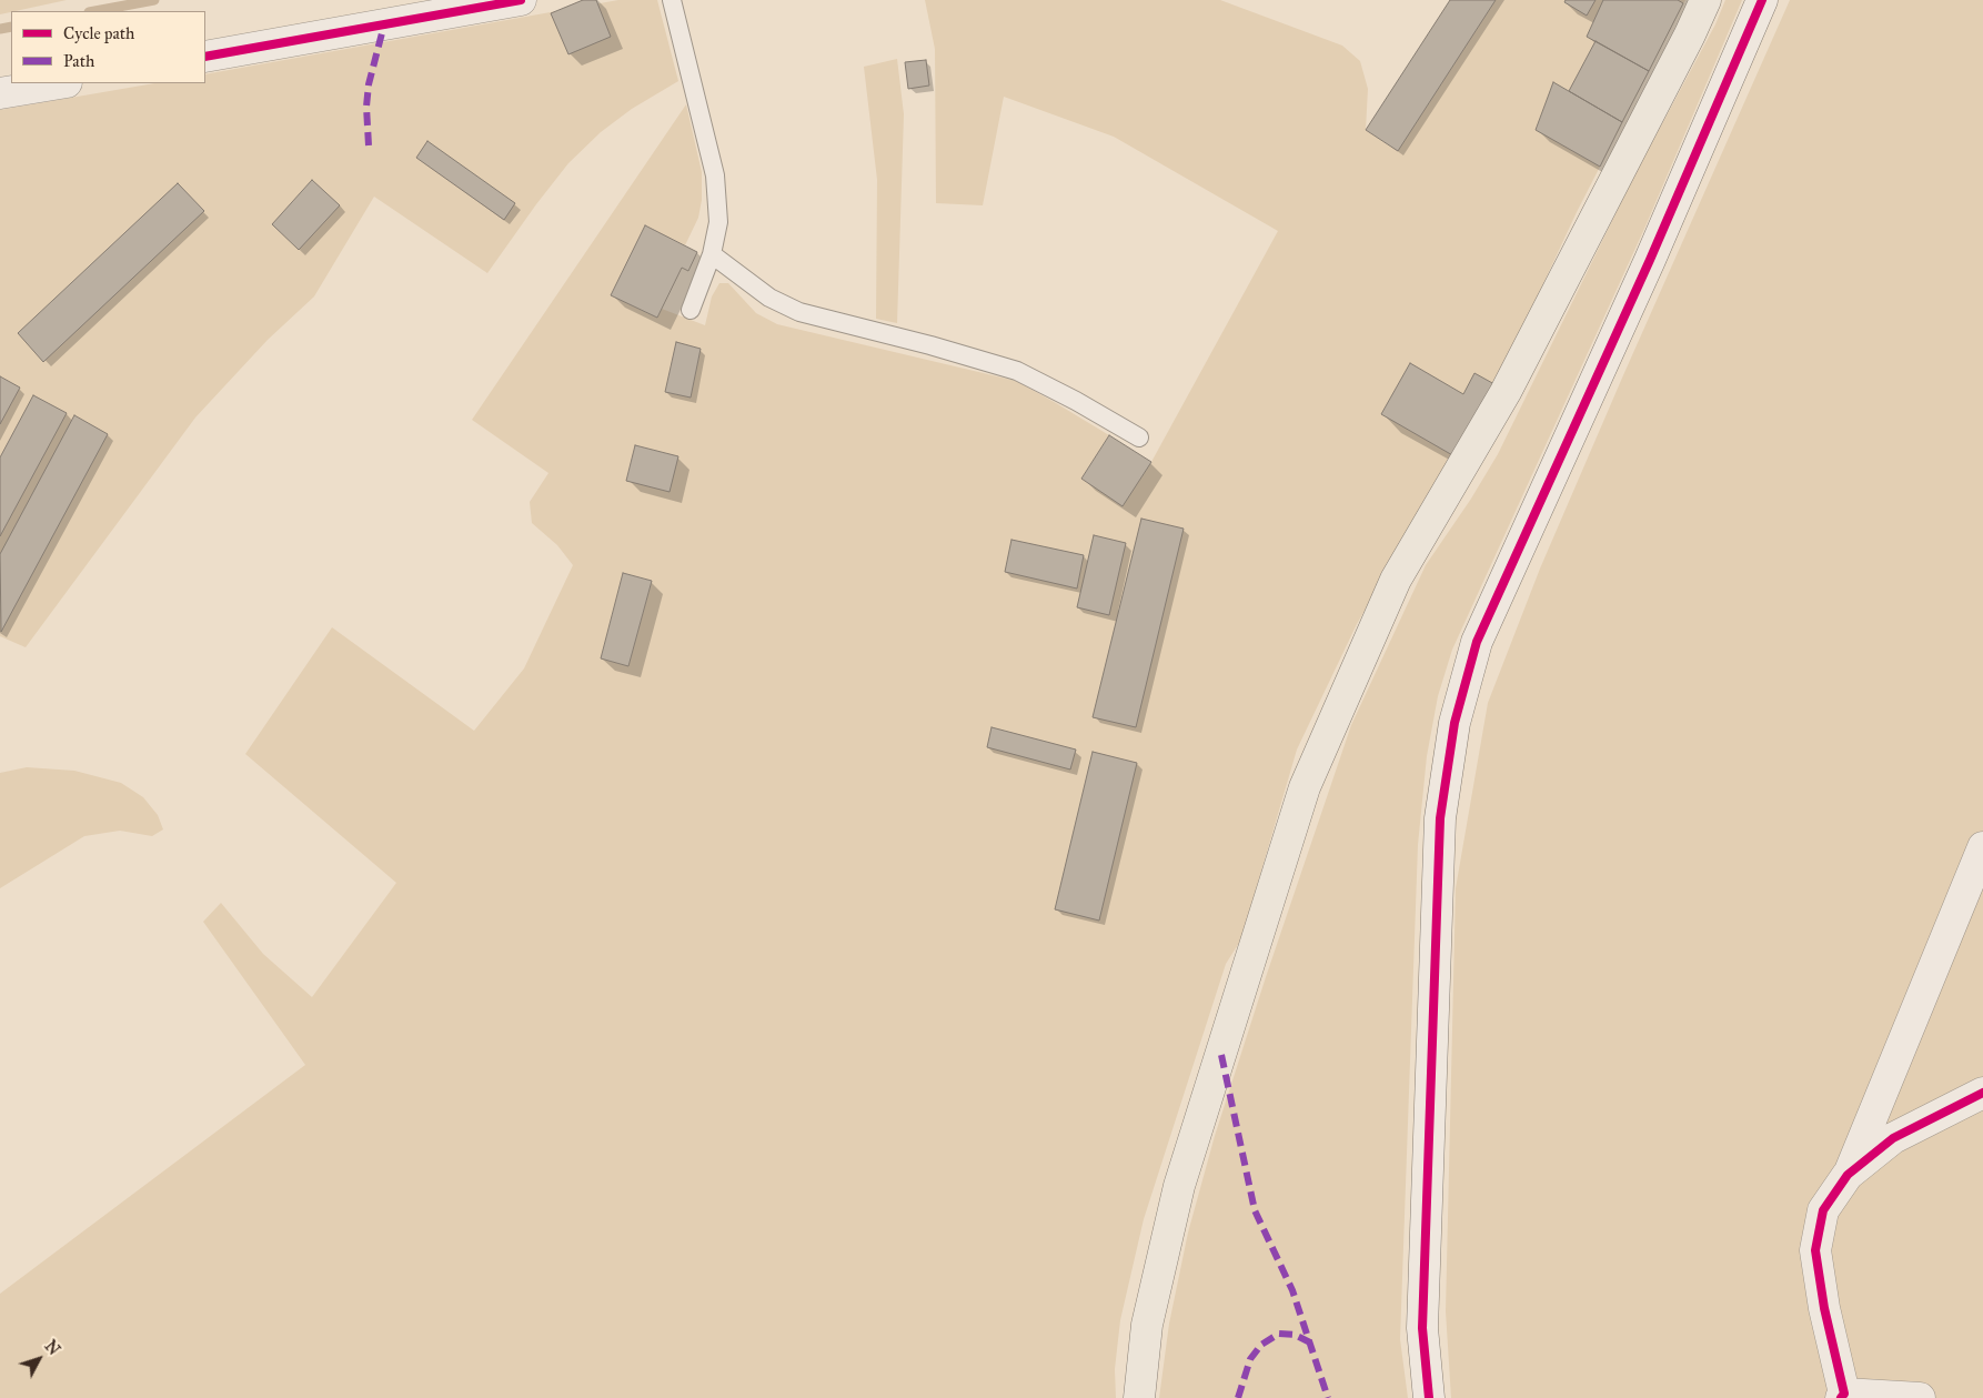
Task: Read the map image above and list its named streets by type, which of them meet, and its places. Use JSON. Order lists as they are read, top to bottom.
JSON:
{
  "legend": ["Cycle path", "Path"],
  "north": "top right"
}
